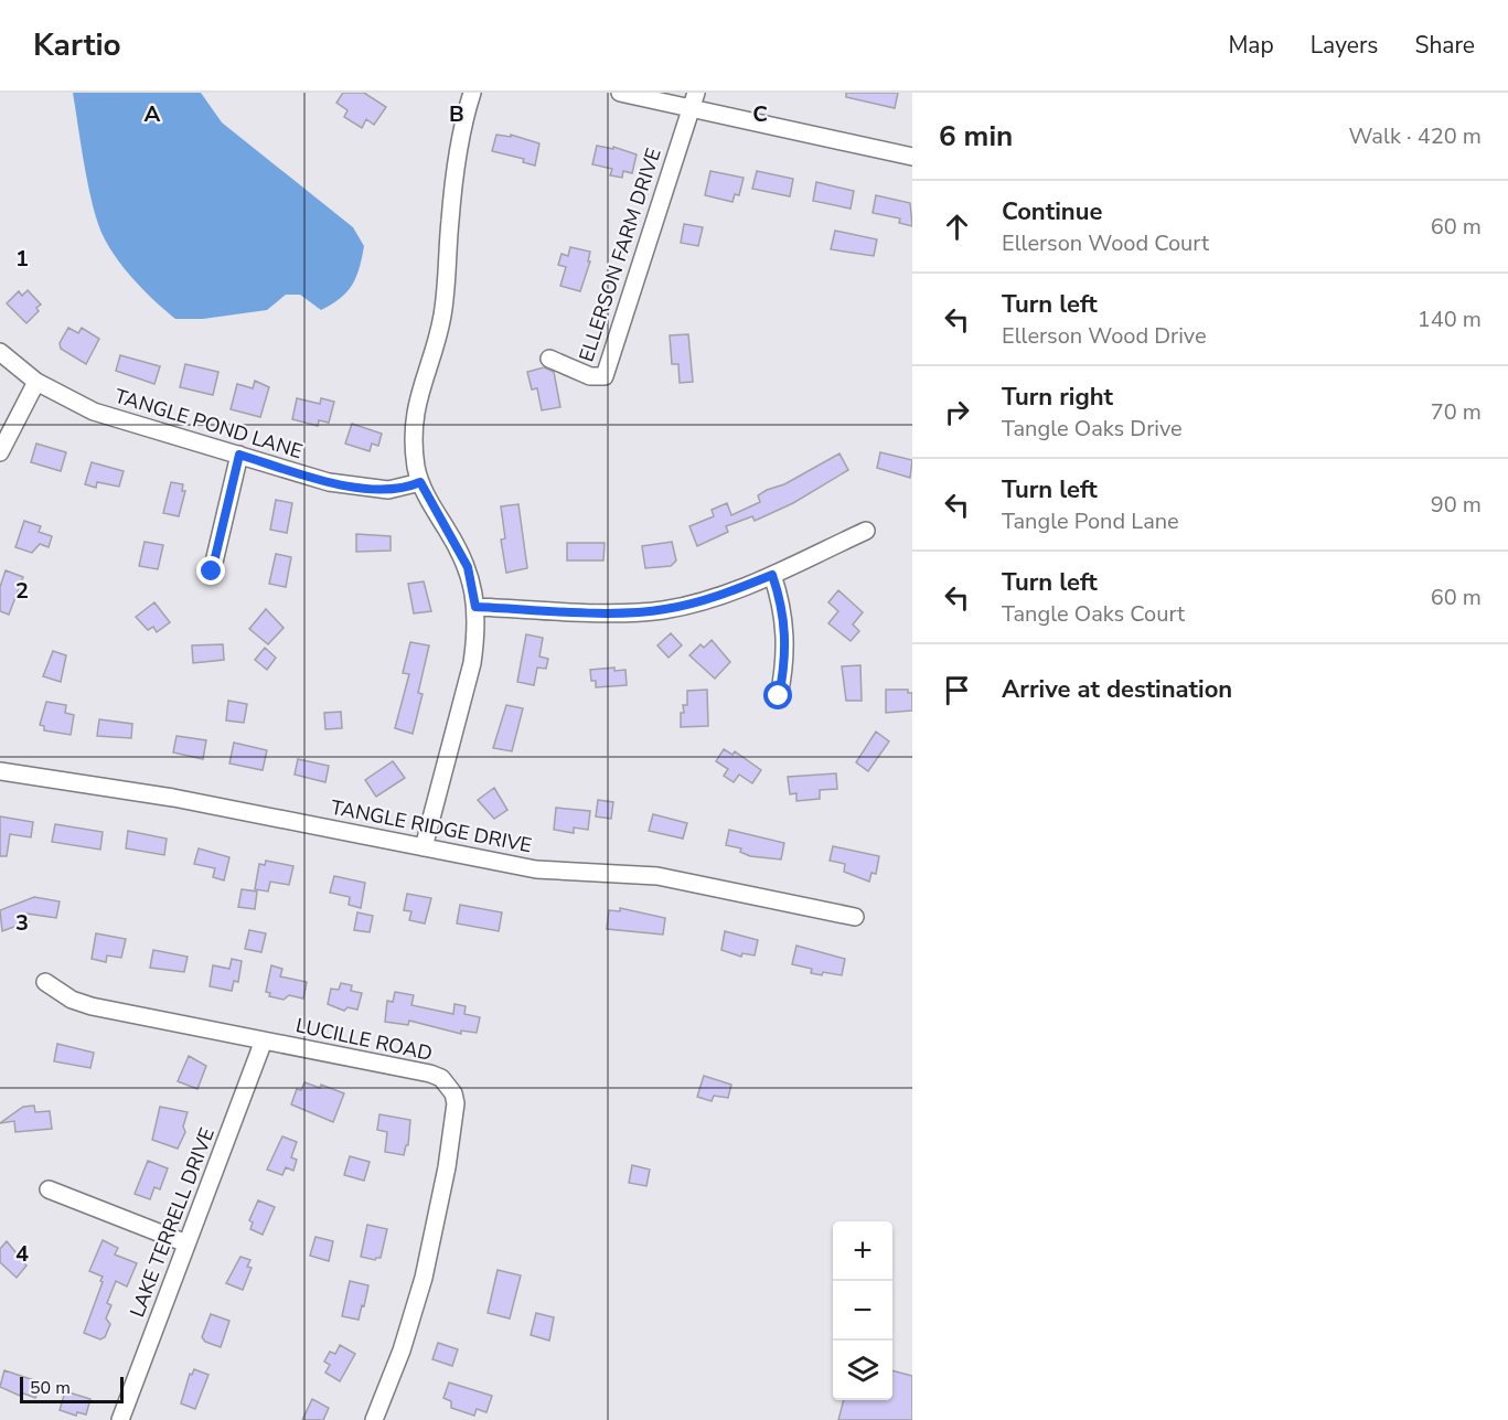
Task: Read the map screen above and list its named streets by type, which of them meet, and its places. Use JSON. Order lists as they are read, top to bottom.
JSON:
{
  "streets": {
    "street": [
      "ELLERSON FARM DRIVE",
      "TANGLE POND LANE",
      "TANGLE RIDGE DRIVE",
      "LUCILLE ROAD",
      "LAKE TERRELL DRIVE"
    ]
  },
  "crossings": [
    ["LUCILLE ROAD", "LAKE TERRELL DRIVE"]
  ],
  "scale_bar": "50 m",
  "page": {
    "header": "Kartio",
    "nav": ["Map", "Layers", "Share"],
    "heading": ["6 min", "Walk · 420 m"],
    "list": [
      ["Continue", "Ellerson Wood Court", "60 m"],
      ["Turn left", "Ellerson Wood Drive", "140 m"],
      ["Turn right", "Tangle Oaks Drive", "70 m"],
      ["Turn left", "Tangle Pond Lane", "90 m"],
      ["Turn left", "Tangle Oaks Court", "60 m"],
      "Arrive at destination"
    ],
    "map_buttons": ["+", "−"],
    "scale": "50 m"
  },
  "grid": {
    "columns": ["A", "B", "C"],
    "rows": [
      "1",
      "2",
      "3",
      "4"
    ]
  }
}
